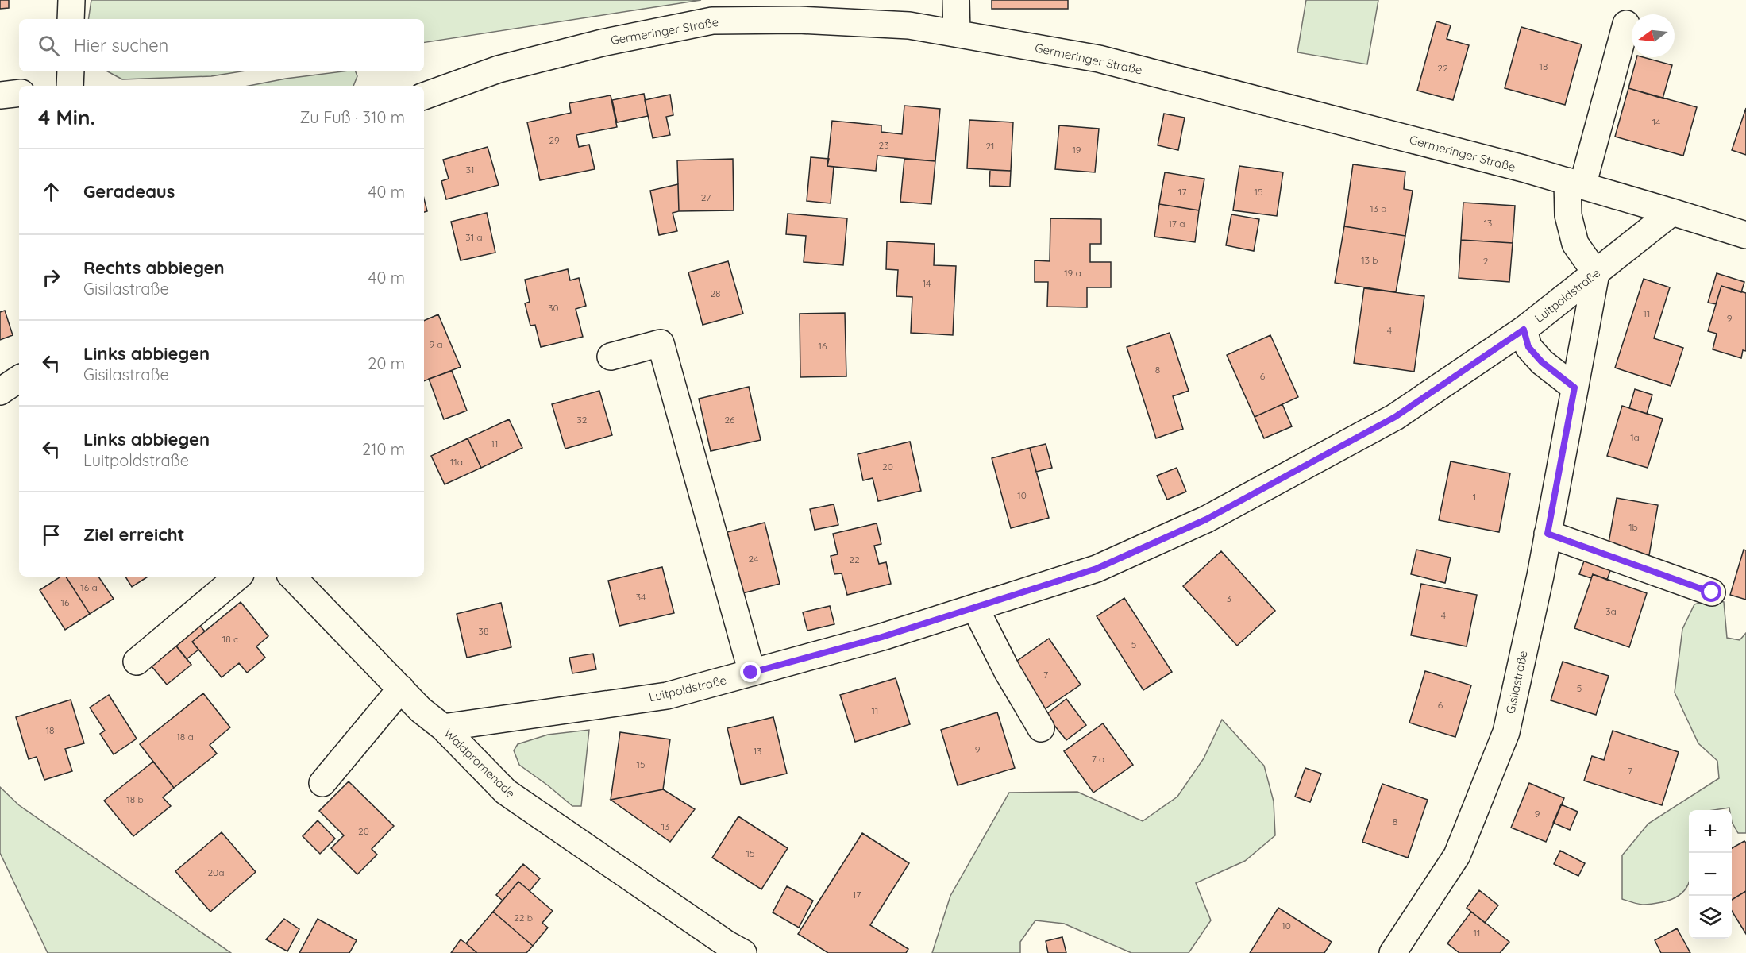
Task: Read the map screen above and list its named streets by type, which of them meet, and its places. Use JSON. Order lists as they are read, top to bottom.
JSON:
{
  "streets": {
    "street": [
      "Germeringer Straße",
      "Luitpoldstraße",
      "Gisilastraße",
      "Waldpromenade"
    ]
  },
  "crossings": [
    ["Germeringer Straße", "Luitpoldstraße"],
    ["Luitpoldstraße", "Gisilastraße"],
    ["Luitpoldstraße", "Waldpromenade"]
  ],
  "house_numbers": [
    "18",
    "22",
    "14",
    "29",
    "23",
    "21",
    "19",
    "31",
    "17",
    "15",
    "27",
    "13 a",
    "13",
    "17 a",
    "31 a",
    "13 b",
    "2",
    "19 a",
    "14",
    "28",
    "30",
    "11",
    "9",
    "4",
    "9 a",
    "16",
    "8",
    "6",
    "32",
    "26",
    "1a",
    "11",
    "11a",
    "20",
    "10",
    "1",
    "1b",
    "24",
    "22",
    "16 a",
    "34",
    "3",
    "16",
    "3a",
    "4",
    "38",
    "18 c",
    "5",
    "7",
    "5",
    "6",
    "11",
    "18",
    "18 a",
    "9",
    "13",
    "7 a",
    "15",
    "7",
    "18 b",
    "9",
    "8",
    "13",
    "20",
    "15",
    "20a",
    "17",
    "22 b",
    "10",
    "11"
  ],
  "north": "left",
  "page": {
    "search": "Hier suchen",
    "heading": ["4 Min.", "Zu Fuß · 310 m"],
    "list": [
      ["Geradeaus", "40 m"],
      ["Rechts abbiegen", "Gisilastraße", "40 m"],
      ["Links abbiegen", "Gisilastraße", "20 m"],
      ["Links abbiegen", "Luitpoldstraße", "210 m"],
      "Ziel erreicht"
    ],
    "map_buttons": ["+", "−"]
  }
}
